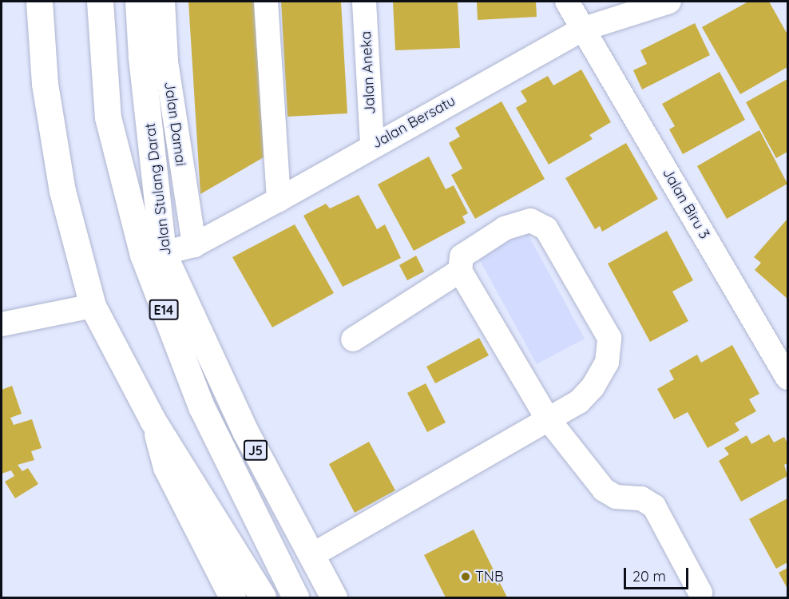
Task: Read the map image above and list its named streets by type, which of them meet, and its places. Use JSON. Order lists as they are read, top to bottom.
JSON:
{
  "streets": {
    "main road": ["Jalan Stulang Darat", "E14", "J5"],
    "street": [
      "Jalan Aneka",
      "Jalan Bersatu",
      "Jalan Damai",
      "Jalan Biru 3"
    ]
  },
  "crossings": [
    ["Jalan Aneka", "Jalan Bersatu"],
    ["Jalan Bersatu", "Jalan Damai"],
    ["Jalan Bersatu", "Jalan Stulang Darat"],
    ["Jalan Bersatu", "Jalan Biru 3"]
  ],
  "places": ["TNB"],
  "scale_bar": "20 m"
}
